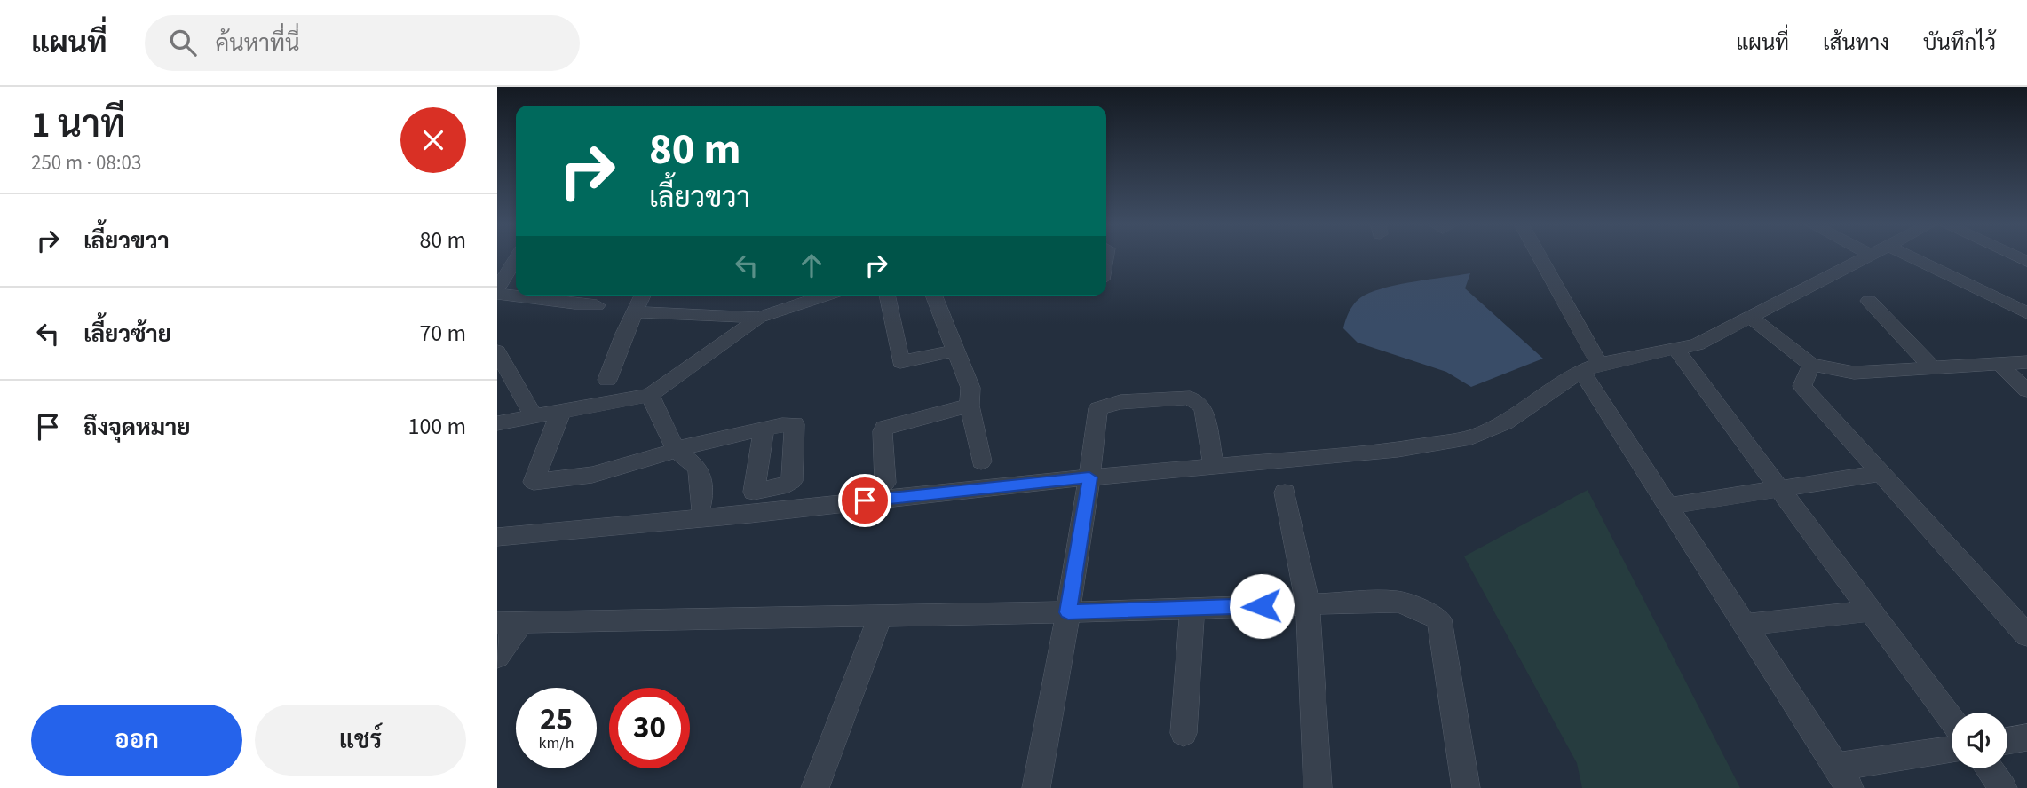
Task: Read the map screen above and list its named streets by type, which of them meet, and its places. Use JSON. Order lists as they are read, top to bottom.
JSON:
{
  "page": {
    "header": "แผนที่",
    "search": "ค้นหาที่นี่",
    "nav": ["แผนที่", "เส้นทาง", "บันทึกไว้"],
    "heading": ["1 นาที", "250 m · 08:03"],
    "turn": ["80 m", "เลี้ยวขวา"],
    "list": [
      {
        "name": "เลี้ยวขวา",
        "value": "80 m"
      },
      {
        "name": "เลี้ยวซ้าย",
        "value": "70 m"
      },
      {
        "name": "ถึงจุดหมาย",
        "value": "100 m"
      }
    ],
    "speed": "25 km/h",
    "limit": "30",
    "buttons": ["ออก", "แชร์"]
  }
}
